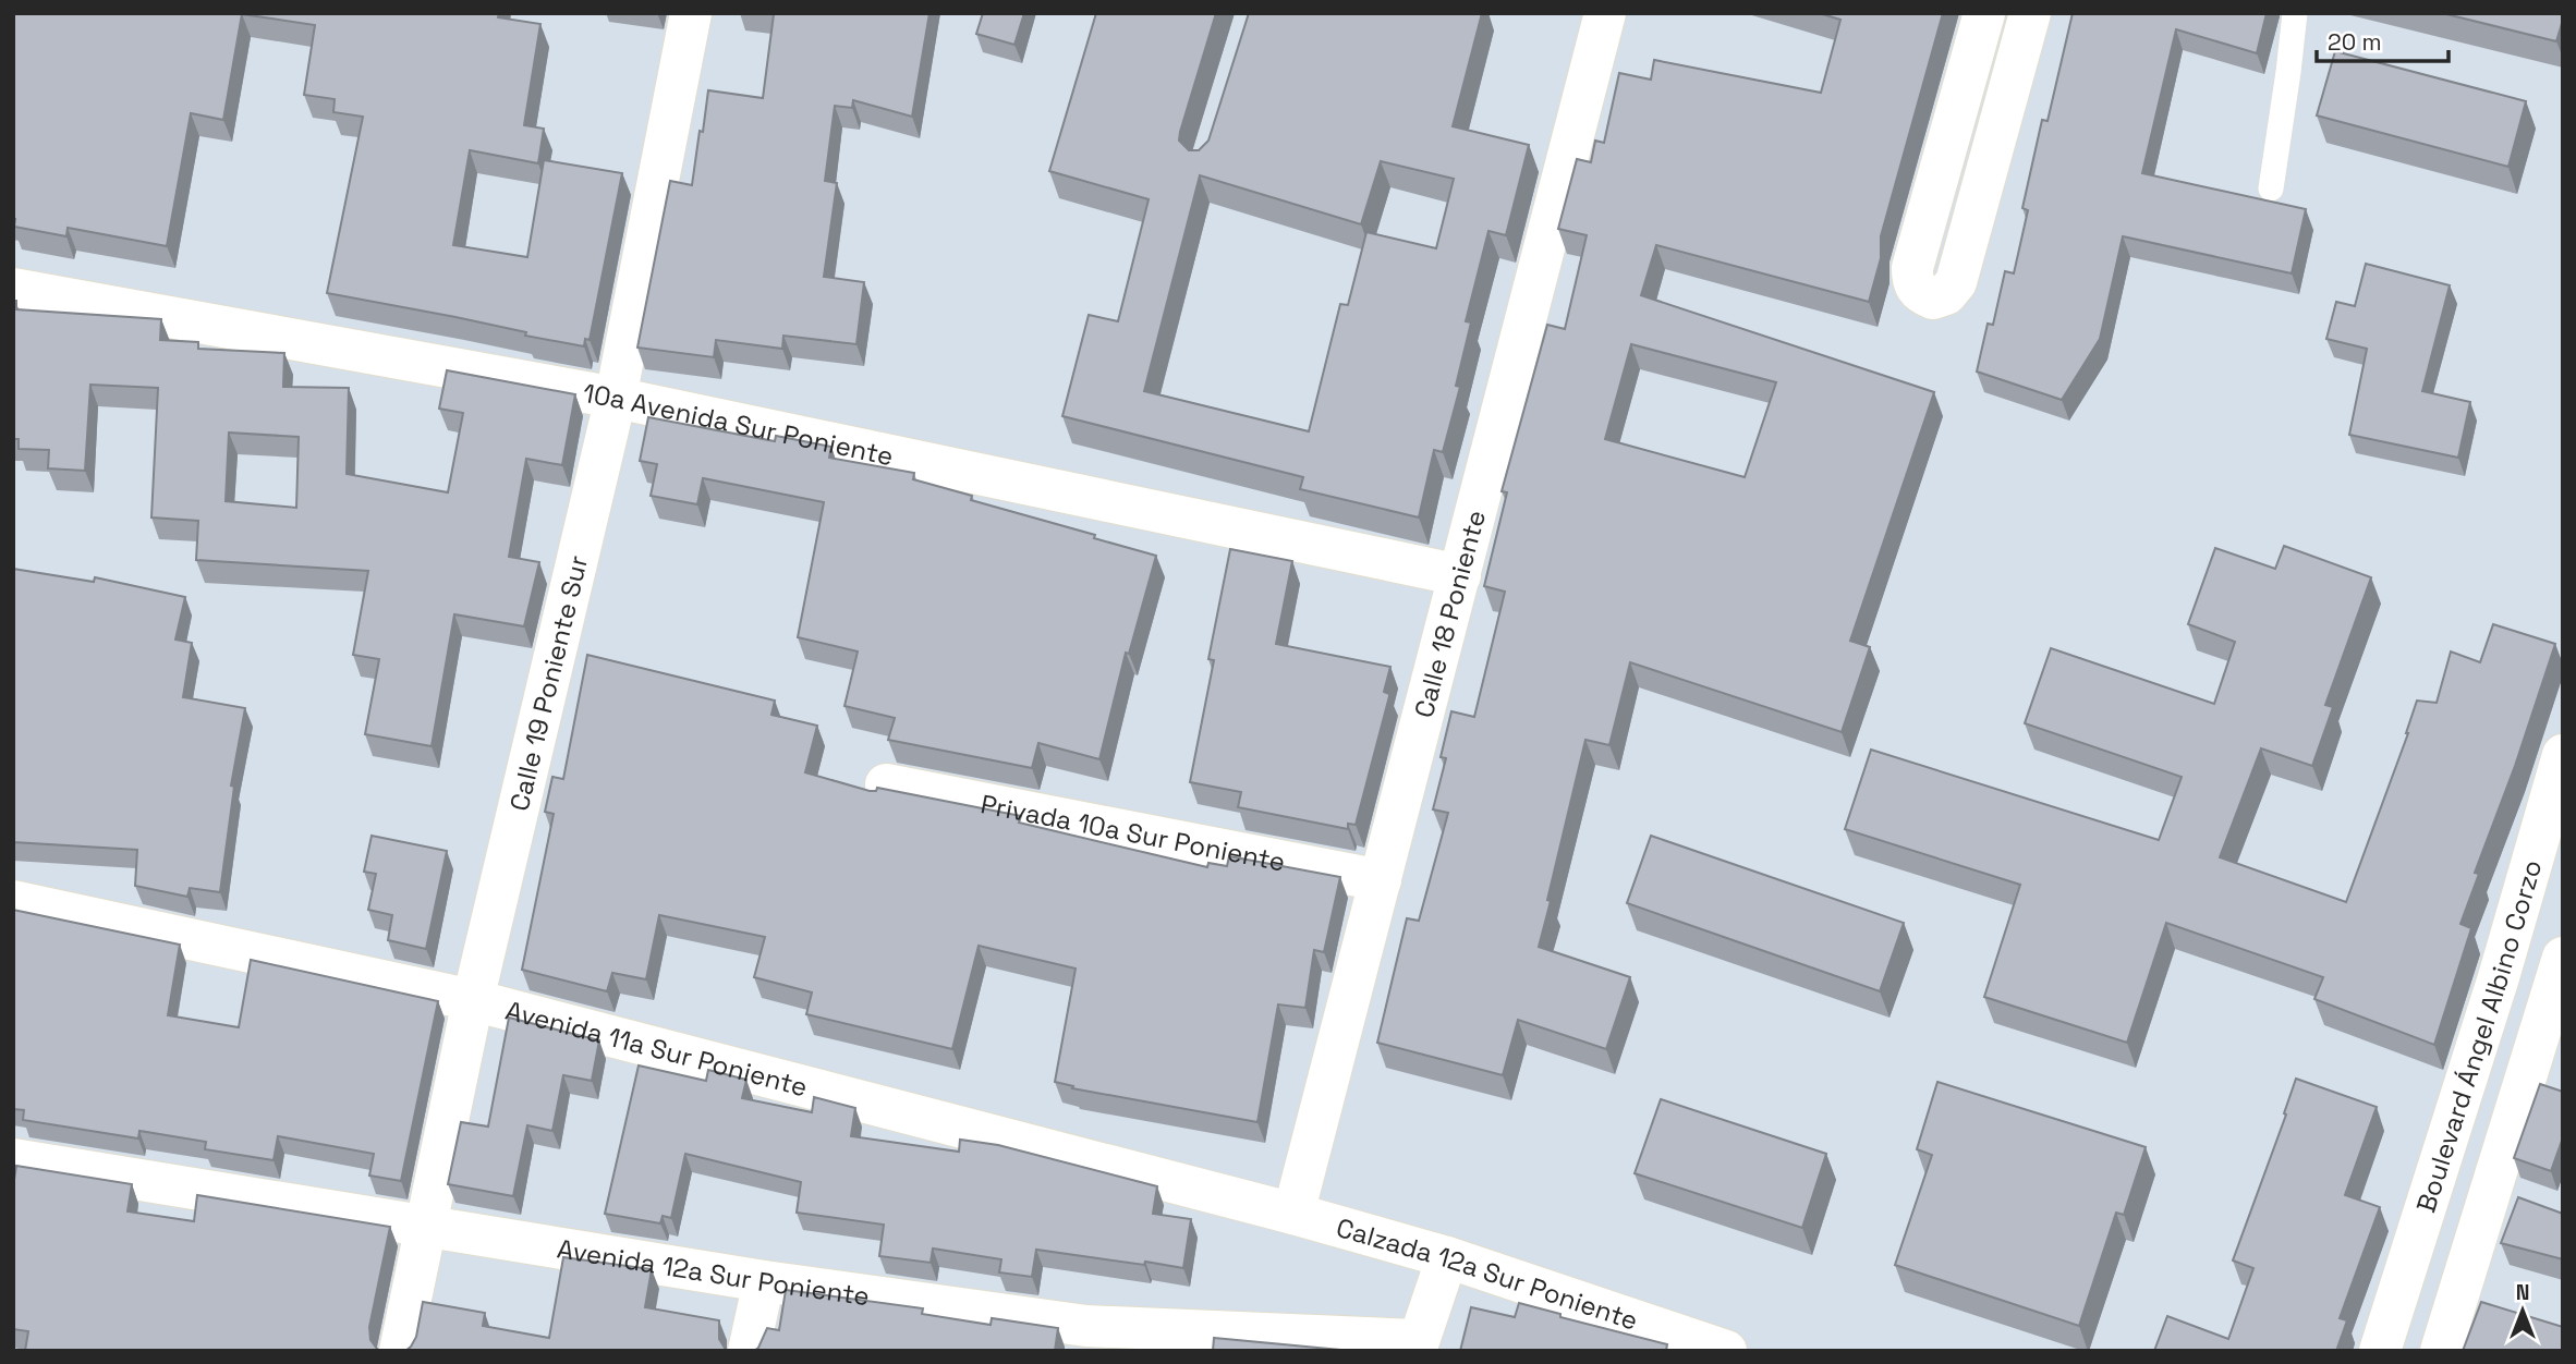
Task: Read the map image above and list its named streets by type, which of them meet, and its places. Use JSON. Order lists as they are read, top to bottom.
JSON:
{
  "streets": {
    "street": [
      "10a Avenida Sur Poniente",
      "Calle 18 Poniente",
      "Calle 19 Poniente Sur",
      "Privada 10a Sur Poniente",
      "Boulevard Ángel Albino Corzo",
      "Avenida 11a Sur Poniente",
      "Avenida 12a Sur Poniente",
      "Calzada 12a Sur Poniente"
    ]
  },
  "crossings": [
    ["10a Avenida Sur Poniente", "Calle 18 Poniente"],
    ["10a Avenida Sur Poniente", "Calle 19 Poniente Sur"],
    ["Calle 18 Poniente", "Privada 10a Sur Poniente"],
    ["Calle 18 Poniente", "Avenida 11a Sur Poniente"],
    ["Calle 18 Poniente", "Calzada 12a Sur Poniente"],
    ["Calle 19 Poniente Sur", "Avenida 11a Sur Poniente"],
    ["Calle 19 Poniente Sur", "Avenida 12a Sur Poniente"],
    ["Avenida 11a Sur Poniente", "Calzada 12a Sur Poniente"]
  ],
  "scale_bar": "20 m",
  "north": "top"
}
